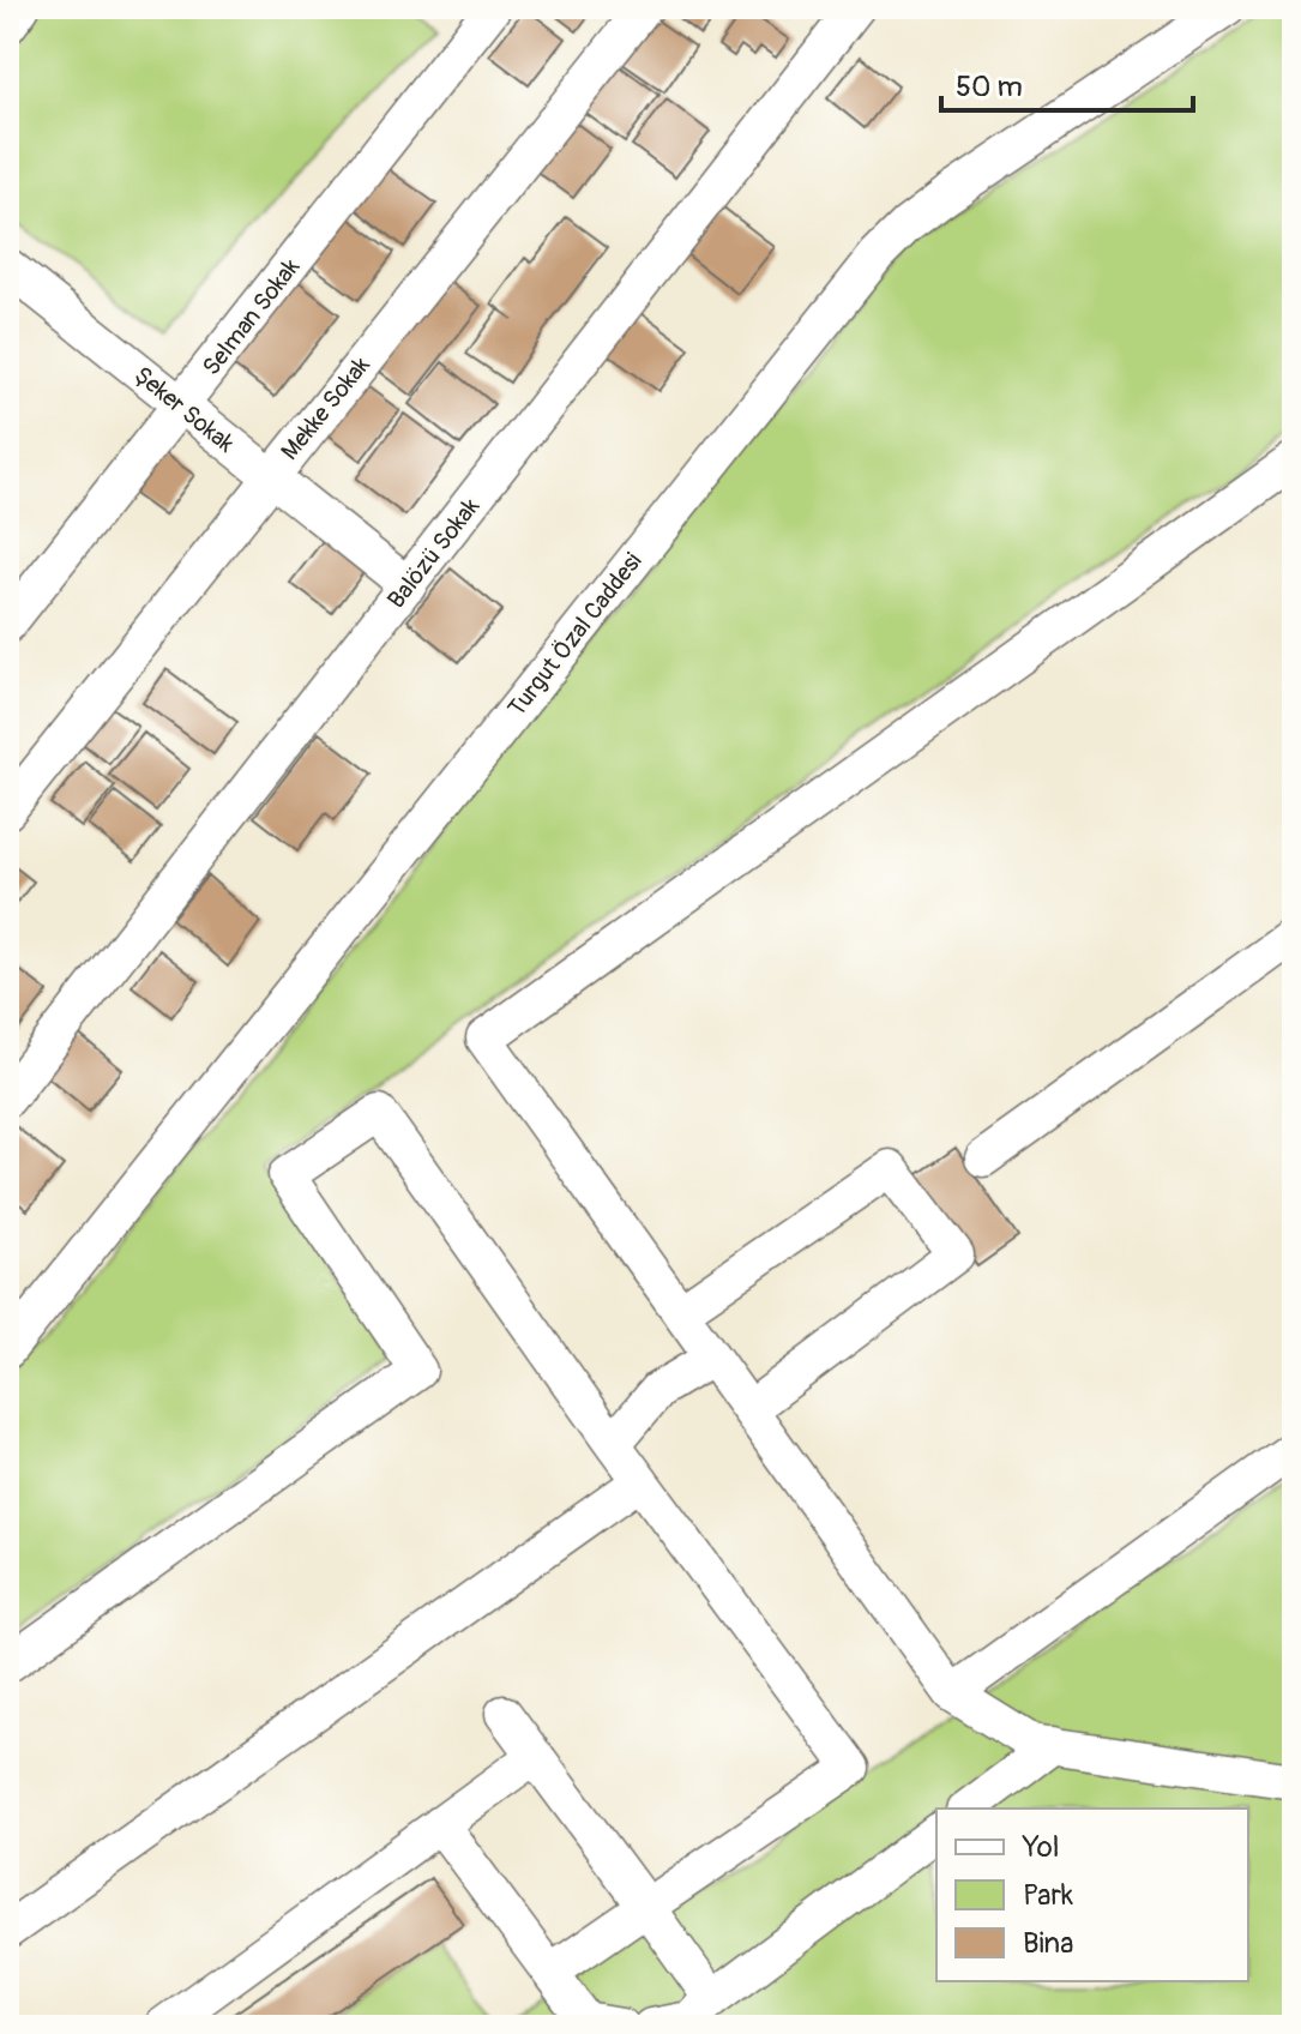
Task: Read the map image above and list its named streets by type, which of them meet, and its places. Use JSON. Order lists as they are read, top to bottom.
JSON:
{
  "streets": {
    "street": [
      "Selman Sokak",
      "Mekke Sokak",
      "Şeker Sokak",
      "Balözü Sokak",
      "Turgut Özal Caddesi"
    ]
  },
  "crossings": [
    ["Selman Sokak", "Şeker Sokak"],
    ["Mekke Sokak", "Şeker Sokak"],
    ["Şeker Sokak", "Balözü Sokak"]
  ],
  "legend": ["Yol", "Park", "Bina"],
  "scale_bar": "50 m"
}
